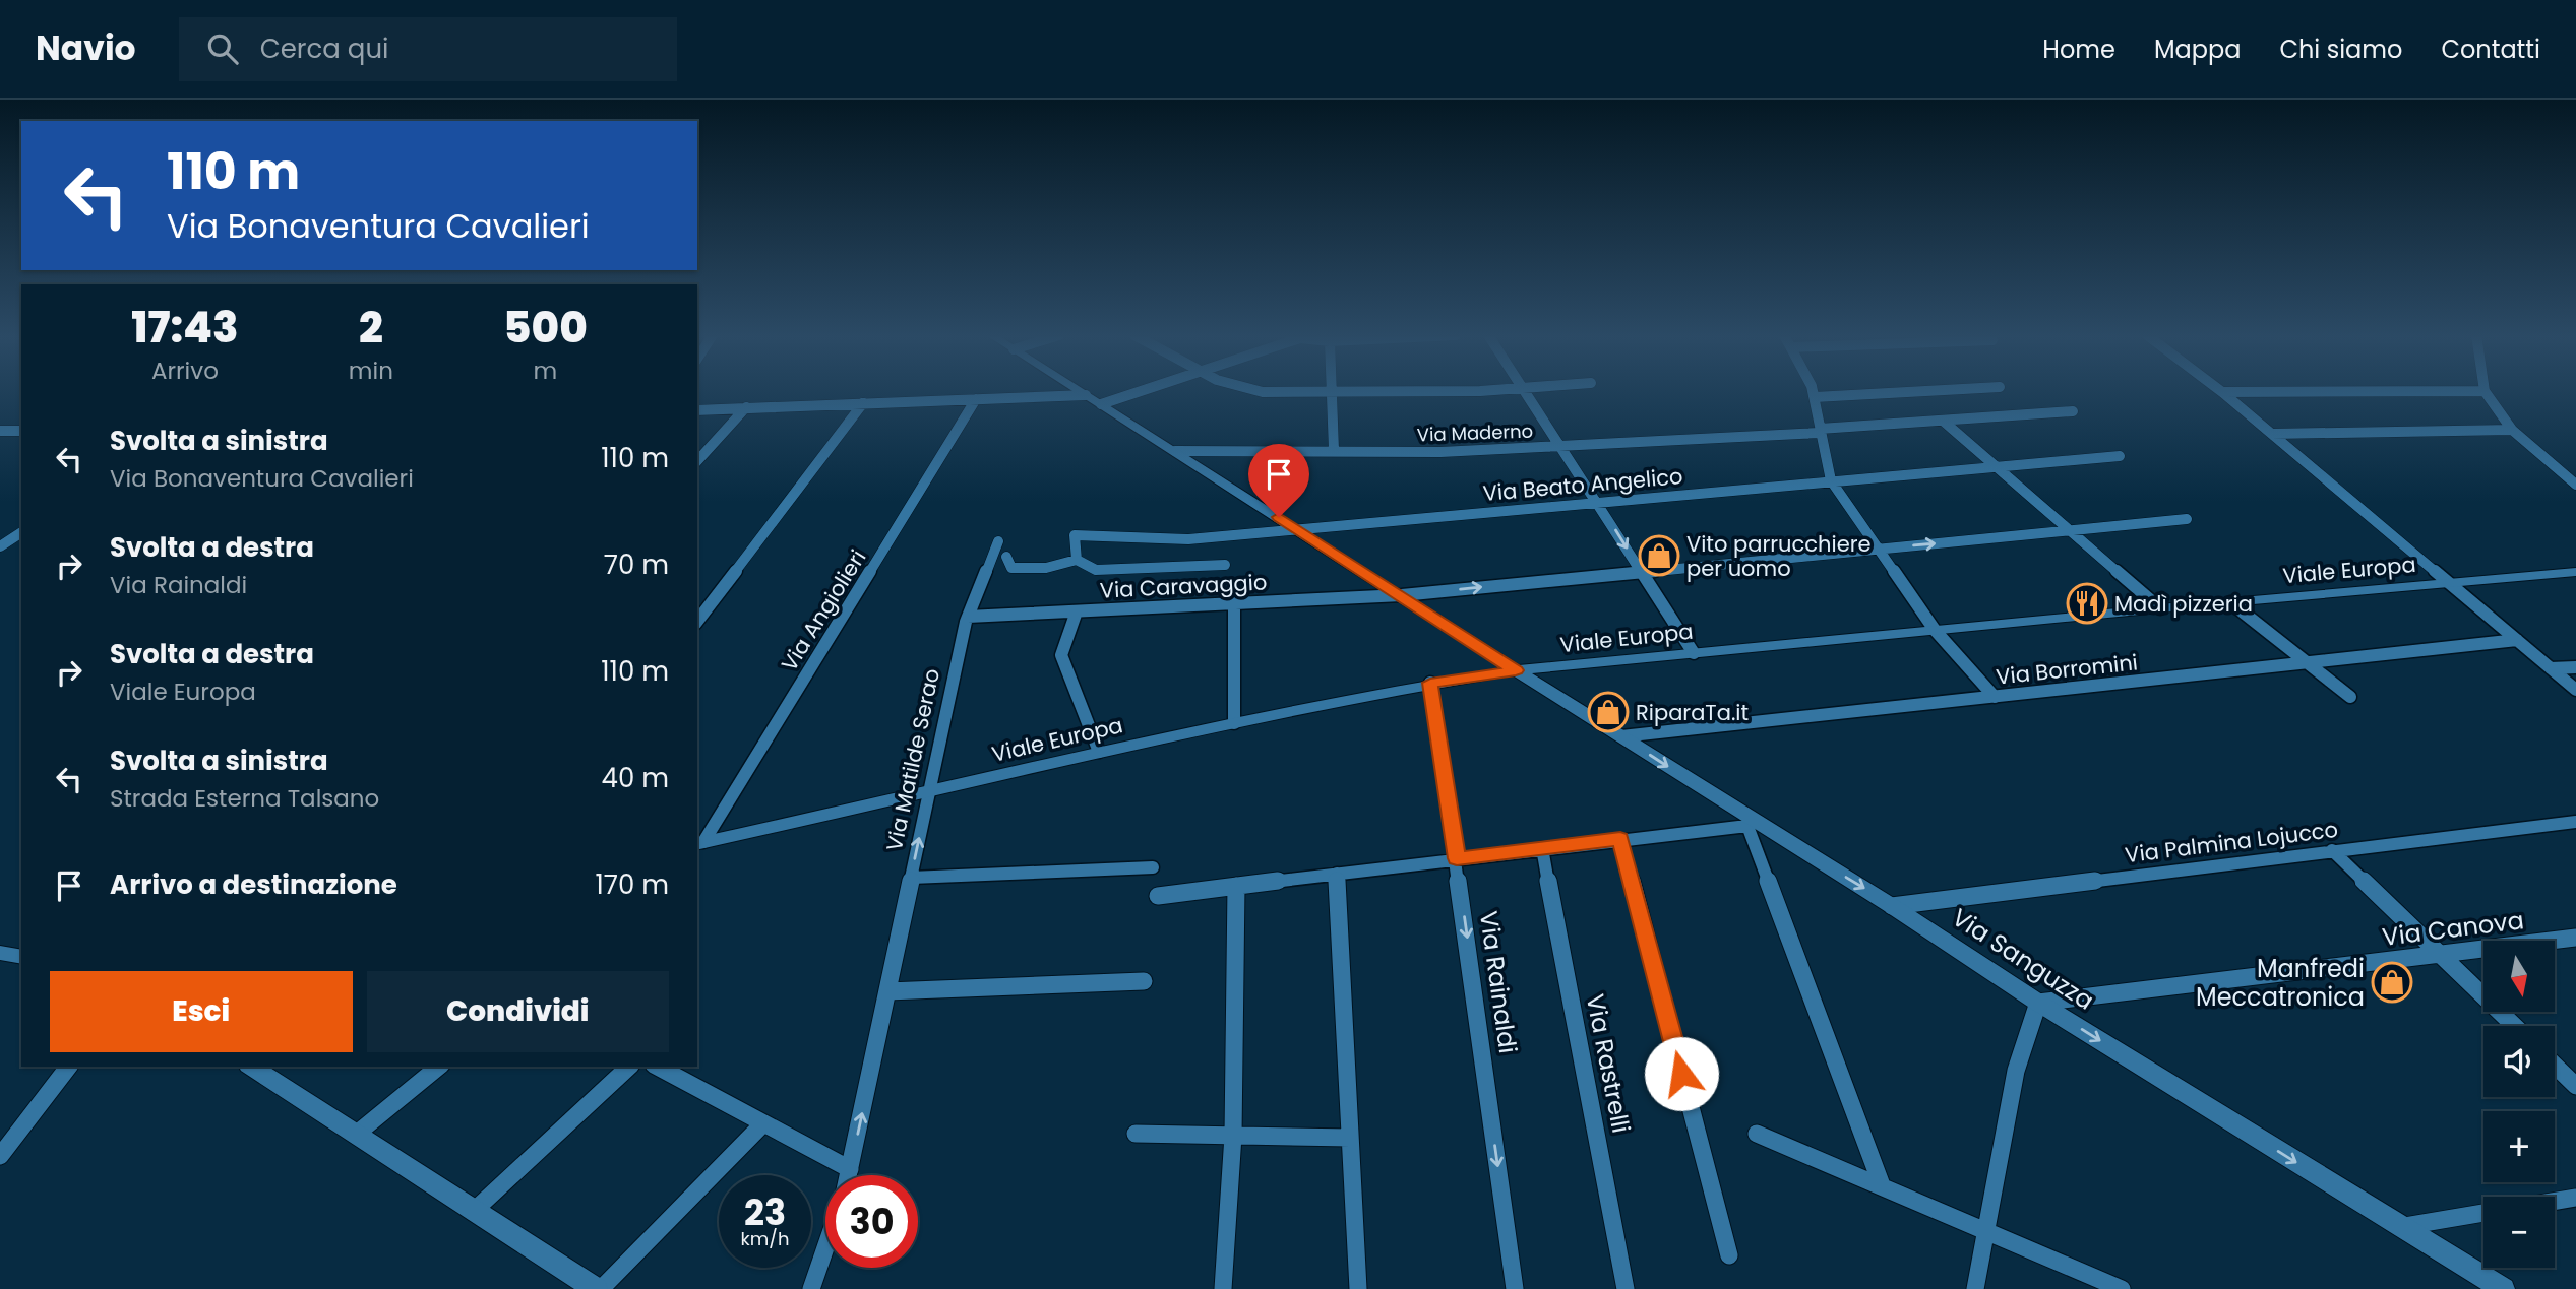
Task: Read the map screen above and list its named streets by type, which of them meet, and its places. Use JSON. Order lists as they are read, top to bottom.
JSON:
{
  "streets": {
    "street": [
      "Via Maderno",
      "Via Beato Angelico",
      "Viale Europa",
      "Via Caravaggio",
      "Via Angiolieri",
      "Via Borromini",
      "Via Matilde Serao",
      "Via Palmina Lojucco",
      "Via Canova",
      "Via Sanguzza",
      "Via Rainaldi",
      "Via Rastrelli"
    ]
  },
  "crossings": [
    ["Via Maderno", "Via Sanguzza"],
    ["Via Beato Angelico", "Via Sanguzza"],
    ["Viale Europa", "Via Angiolieri"],
    ["Viale Europa", "Via Matilde Serao"],
    ["Viale Europa", "Via Sanguzza"],
    ["Viale Europa", "Via Rainaldi"],
    ["Via Caravaggio", "Via Matilde Serao"],
    ["Via Caravaggio", "Via Sanguzza"],
    ["Via Borromini", "Via Sanguzza"],
    ["Via Palmina Lojucco", "Via Sanguzza"],
    ["Via Canova", "Via Sanguzza"]
  ],
  "one_way": ["Via Caravaggio", "Via Sanguzza", "Via Rainaldi"],
  "places": {
    "shop": ["Vito parrucchiere per uomo", "RiparaTa.it", "Manfredi Meccatronica"],
    "restaurant": ["Madì pizzeria"]
  },
  "north": "bottom",
  "page": {
    "header": "Navio",
    "search": "Cerca qui",
    "nav": [
      "Home",
      "Mappa",
      "Chi siamo",
      "Contatti"
    ],
    "turn": ["110 m", "Via Bonaventura Cavalieri"],
    "eta": [
      "17:43",
      "Arrivo",
      "2",
      "min",
      "500",
      "m"
    ],
    "list": [
      {
        "name": "Svolta a sinistra",
        "note": "Via Bonaventura Cavalieri",
        "value": "110 m"
      },
      {
        "name": "Svolta a destra",
        "note": "Via Rainaldi",
        "value": "70 m"
      },
      {
        "name": "Svolta a destra",
        "note": "Viale Europa",
        "value": "110 m"
      },
      {
        "name": "Svolta a sinistra",
        "note": "Strada Esterna Talsano",
        "value": "40 m"
      },
      {
        "name": "Arrivo a destinazione",
        "value": "170 m"
      }
    ],
    "map_buttons": ["+", "−"],
    "buttons": ["Esci", "Condividi"],
    "speed": "23 km/h",
    "limit": "30"
  }
}
